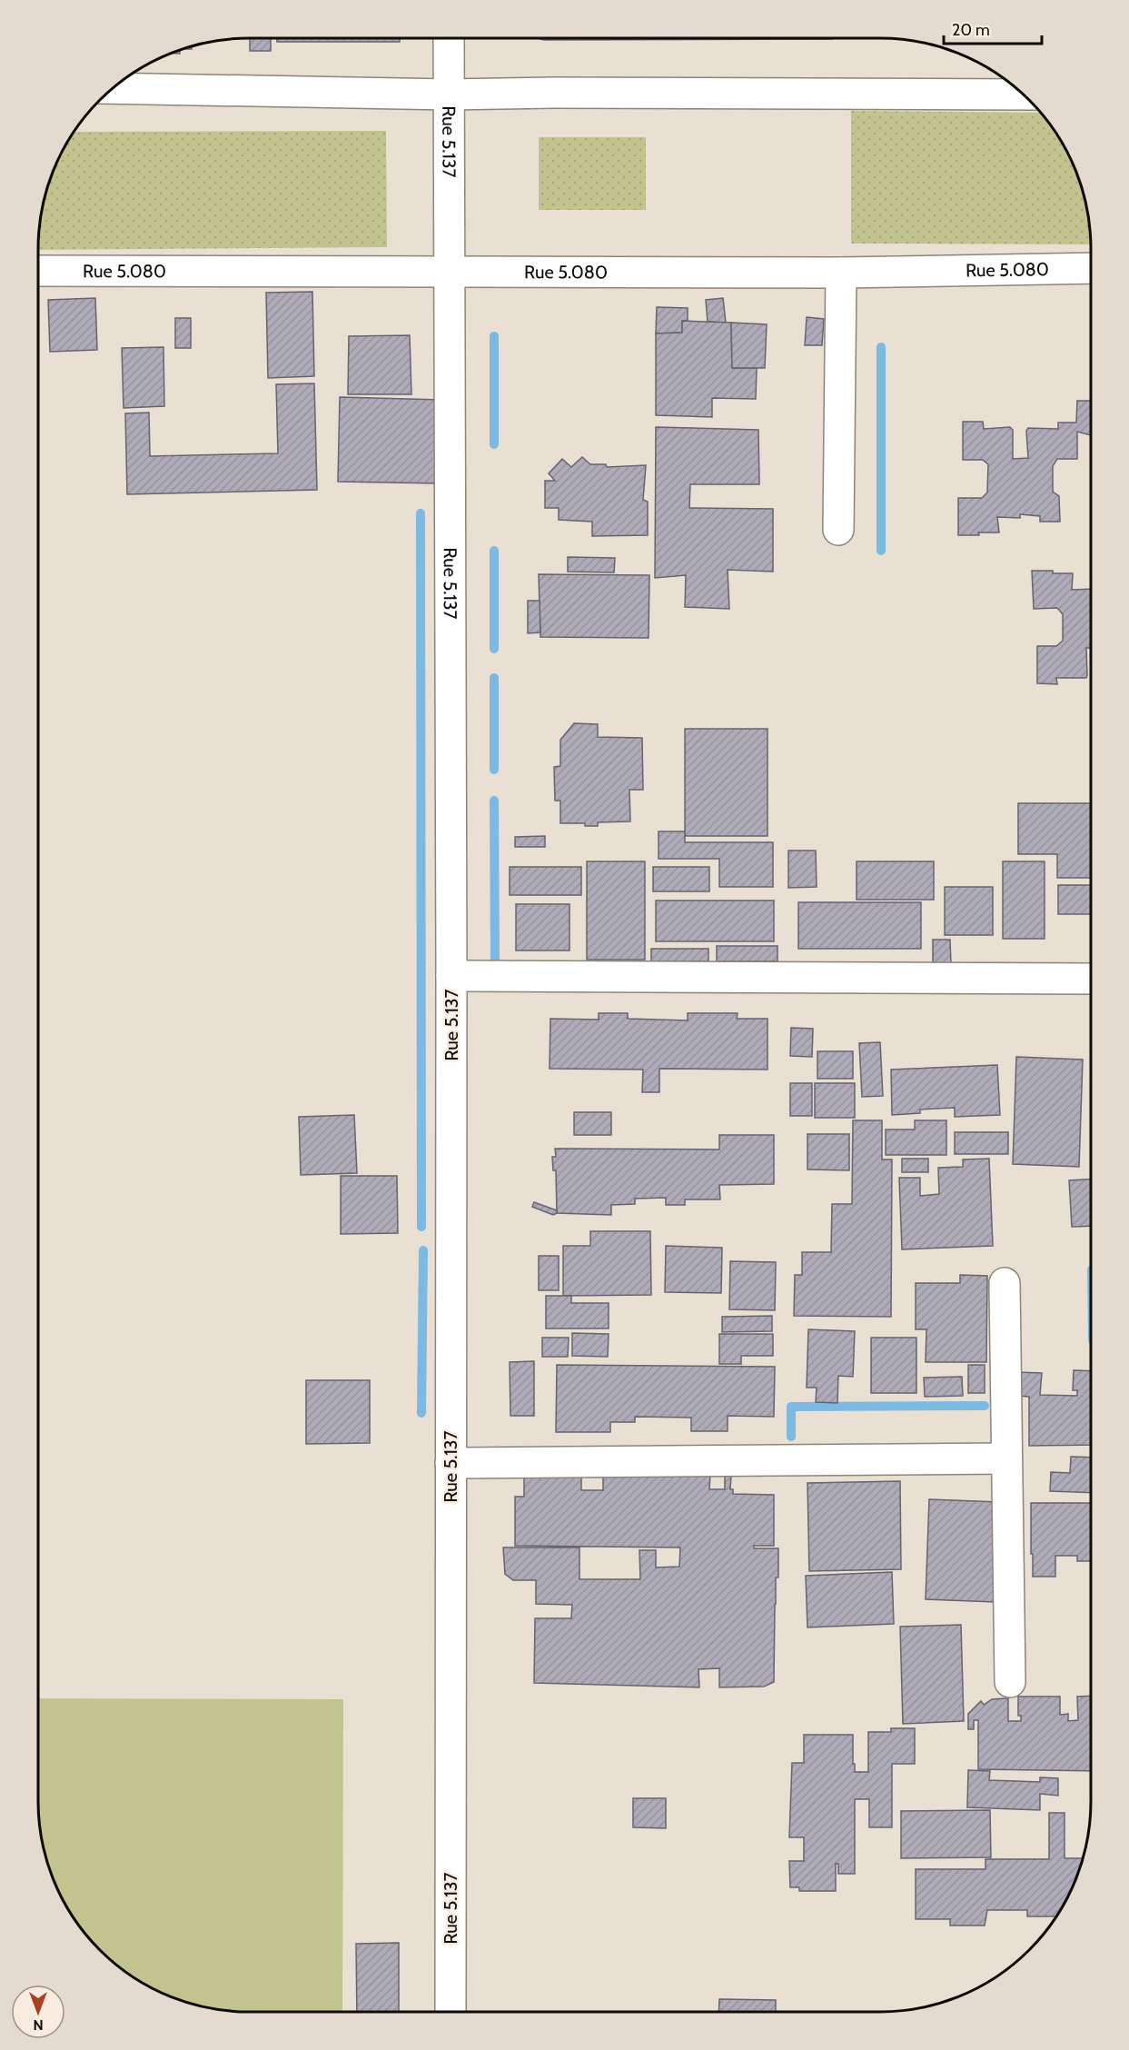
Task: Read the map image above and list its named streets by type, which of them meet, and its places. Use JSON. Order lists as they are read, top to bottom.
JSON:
{
  "streets": {
    "street": ["Rue 5.137", "Rue 5.080"]
  },
  "crossings": [
    ["Rue 5.137", "Rue 5.080"]
  ],
  "scale_bar": "20 m",
  "north": "bottom"
}
